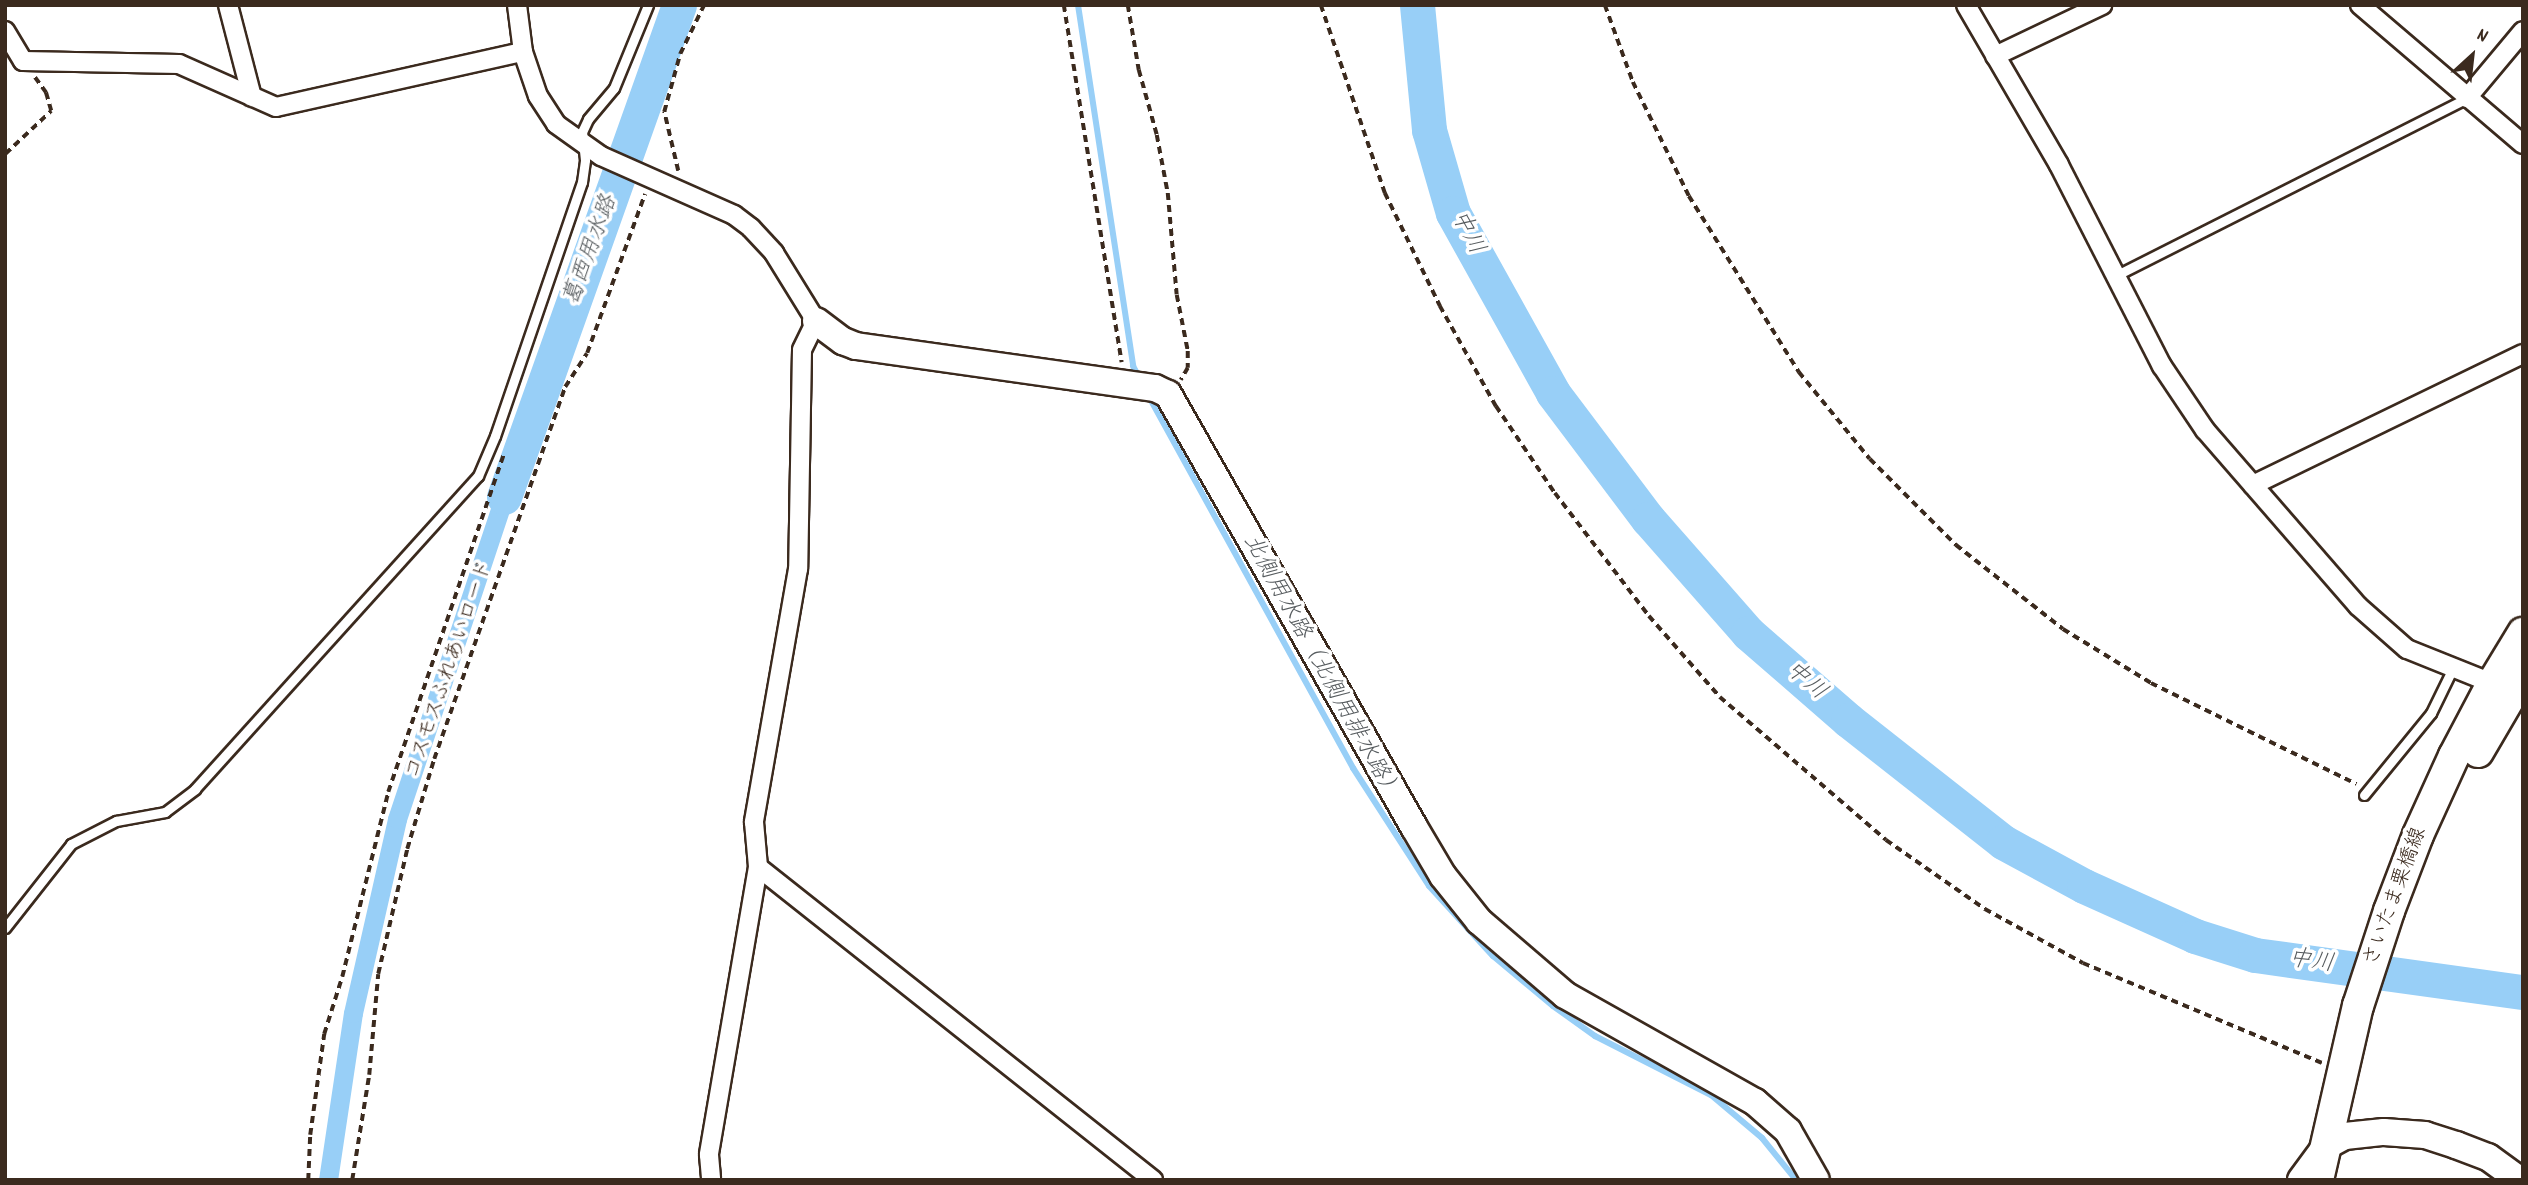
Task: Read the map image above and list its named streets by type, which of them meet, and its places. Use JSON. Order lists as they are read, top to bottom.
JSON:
{
  "streets": {
    "main road": ["さいたま栗橋線"],
    "path": ["コスモスふれあいロード"]
  },
  "water": ["中川", "葛西用水路", "北側用水路（北側用排水路）"],
  "north": "top right"
}
